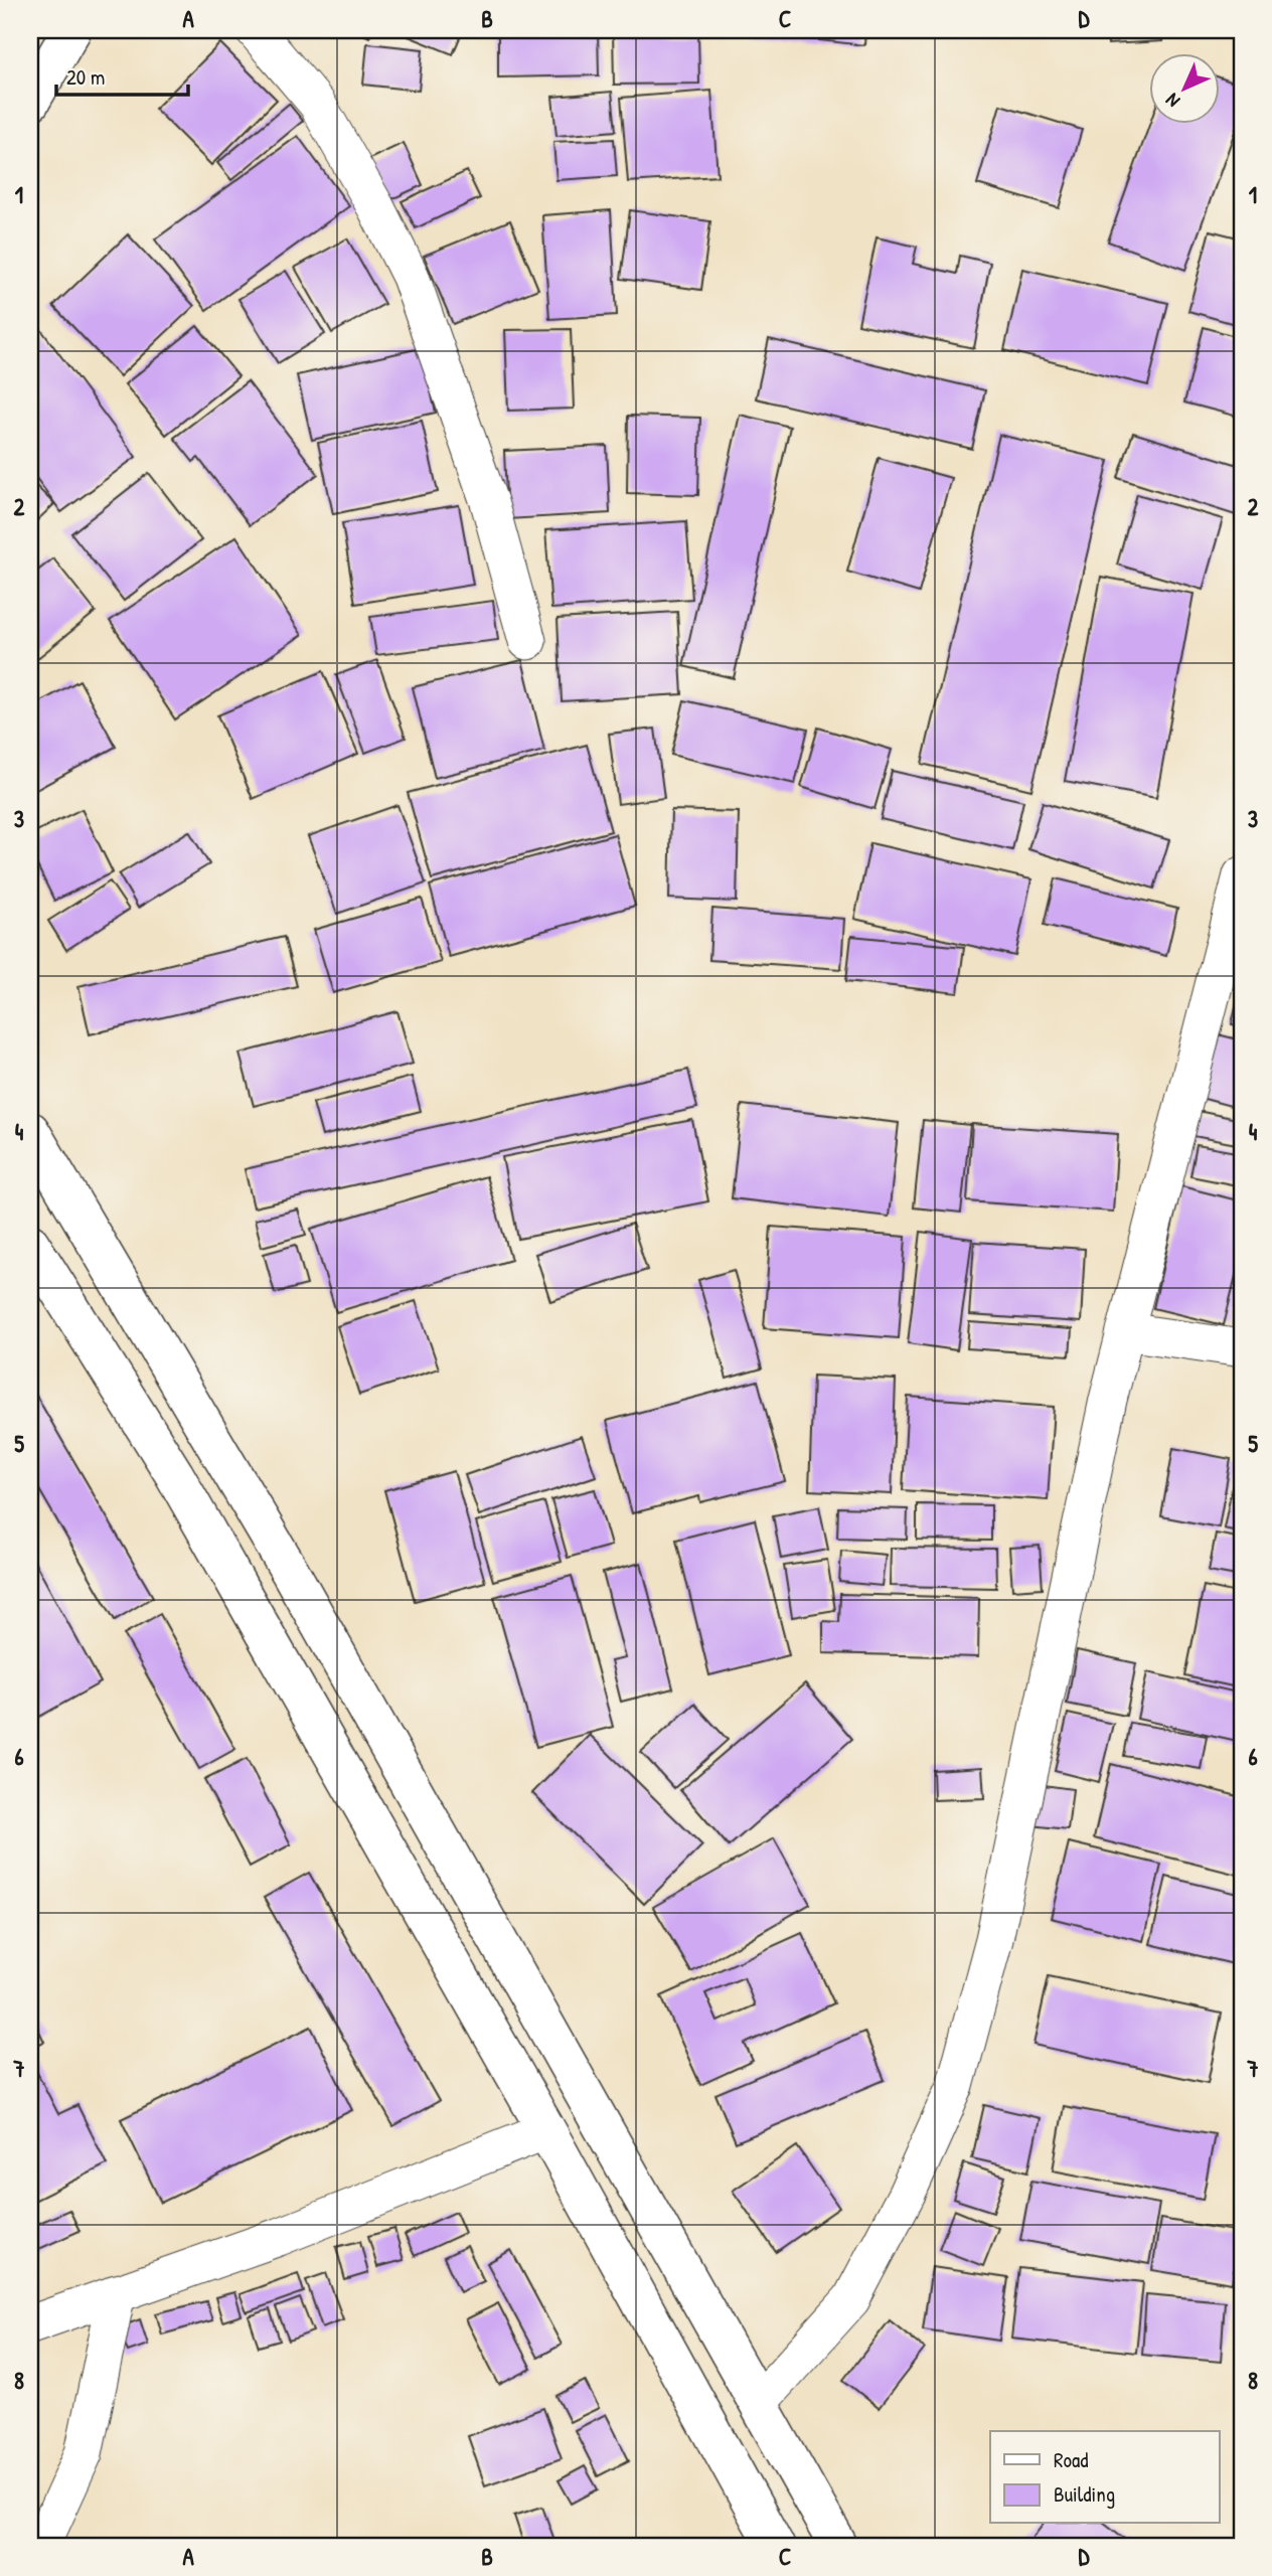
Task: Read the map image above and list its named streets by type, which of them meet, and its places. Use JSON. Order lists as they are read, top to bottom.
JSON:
{
  "legend": ["Road", "Building"],
  "scale_bar": "20 m",
  "north": "bottom left",
  "grid": {
    "columns": [
      "A",
      "B",
      "C",
      "D"
    ],
    "rows": [
      "1",
      "2",
      "3",
      "4",
      "5",
      "6",
      "7",
      "8"
    ]
  }
}
